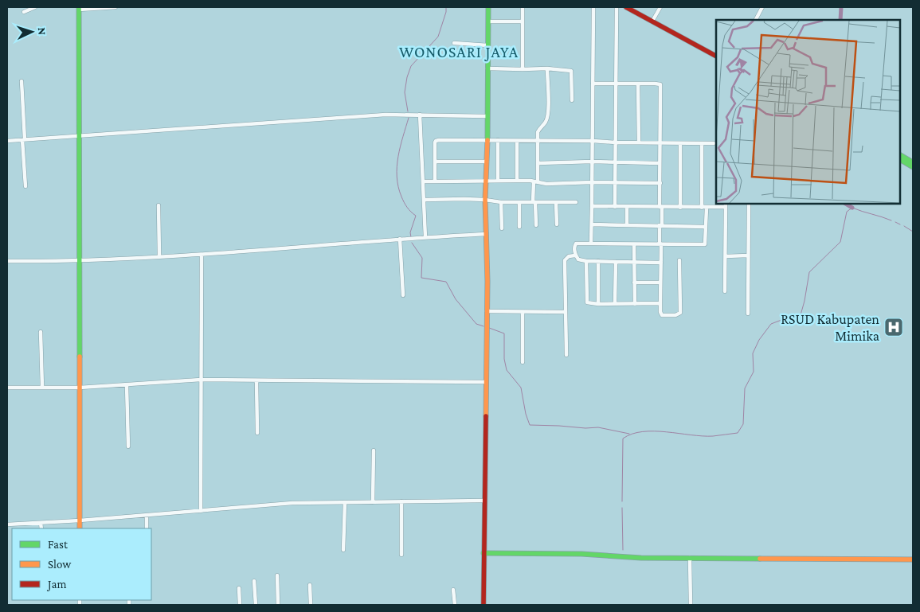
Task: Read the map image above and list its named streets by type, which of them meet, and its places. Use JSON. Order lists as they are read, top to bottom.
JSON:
{
  "districts": ["WONOSARI JAYA"],
  "places": {
    "hospital": ["RSUD Kabupaten Mimika"]
  },
  "legend": ["Fast", "Slow", "Jam"],
  "north": "right"
}
